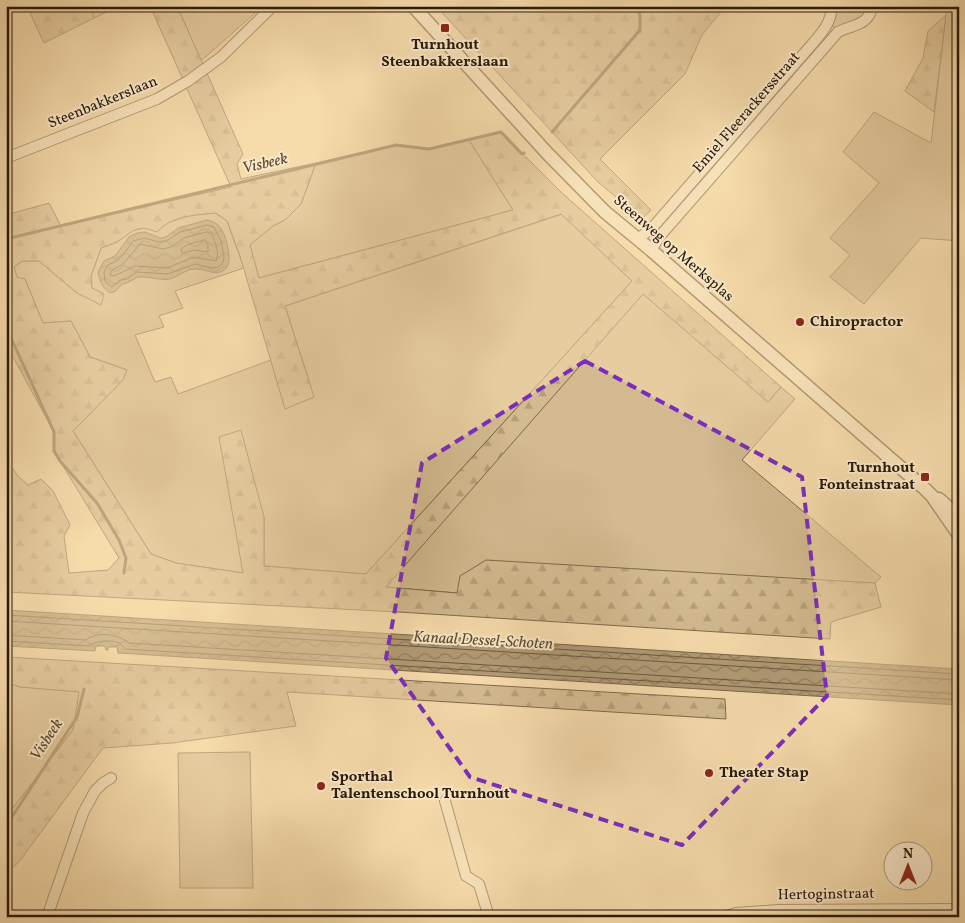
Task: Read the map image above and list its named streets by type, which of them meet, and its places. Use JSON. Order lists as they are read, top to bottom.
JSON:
{
  "streets": {
    "street": [
      "Steenbakkerslaan",
      "Emiel Fleerackersstraat",
      "Steenweg op Merksplas",
      "Hertoginstraat"
    ]
  },
  "crossings": [
    ["Emiel Fleerackersstraat", "Steenweg op Merksplas"]
  ],
  "water": ["Visbeek", "Kanaal Dessel-Schoten"],
  "places": {
    "transit": ["Turnhout Steenbakkerslaan", "Turnhout Fonteinstraat"],
    "other": ["Chiropractor", "Theater Stap", "Sporthal Talentenschool Turnhout"]
  },
  "north": "top"
}
